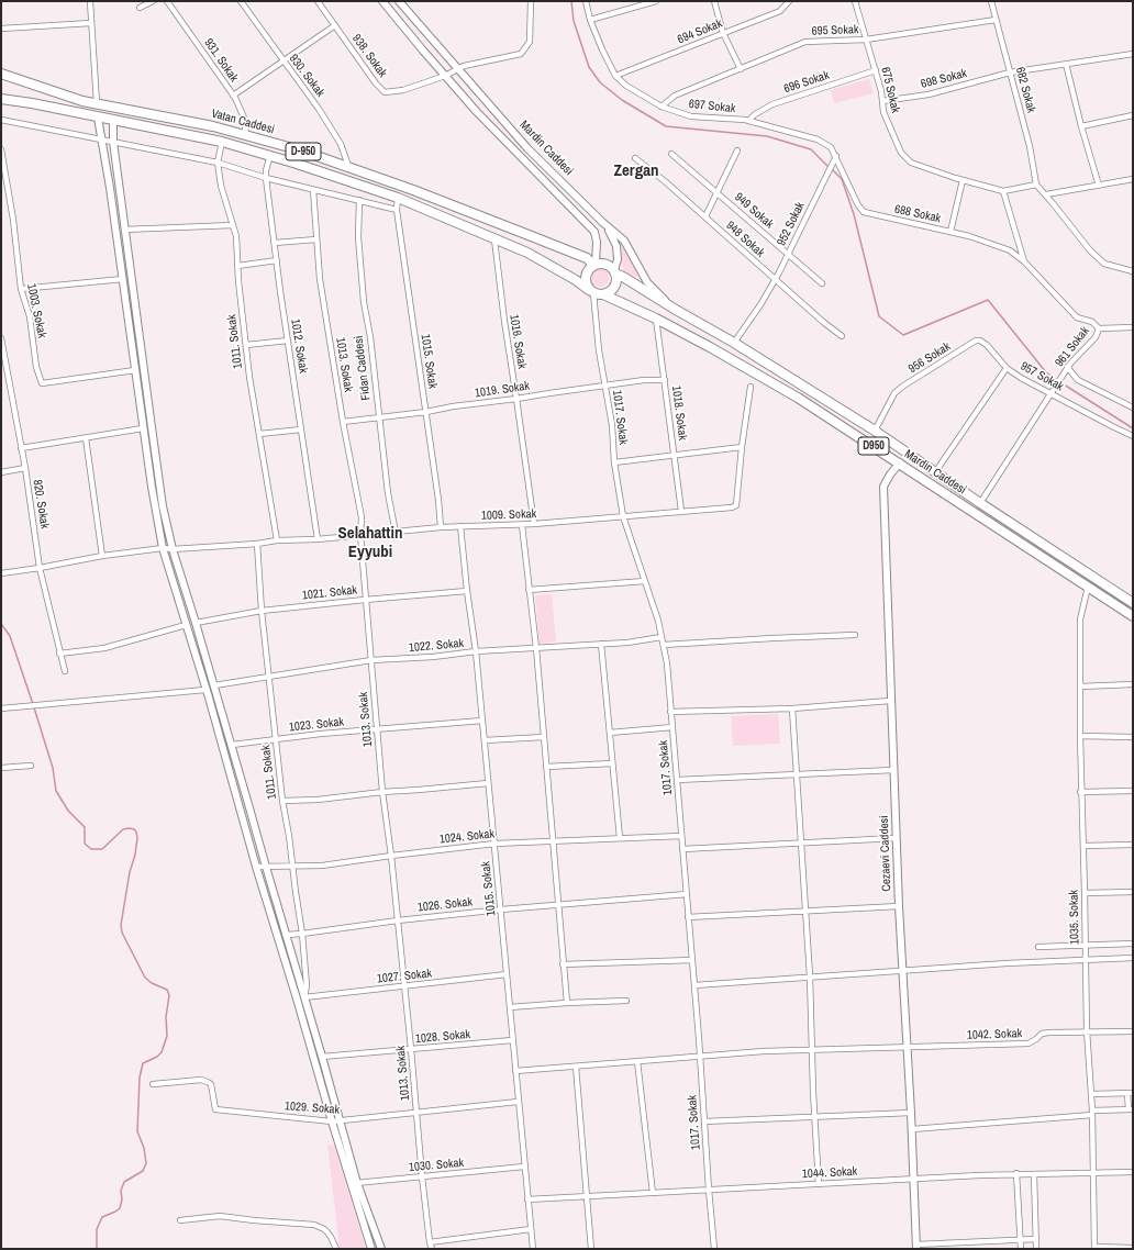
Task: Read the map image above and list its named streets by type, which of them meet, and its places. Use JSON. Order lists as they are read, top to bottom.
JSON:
{
  "streets": {
    "highway": [
      "Vatan Caddesi",
      "Mardin Caddesi",
      "D-950",
      "D950"
    ],
    "street": [
      "695 Sokak",
      "694 Sokak",
      "938. Sokak",
      "931. Sokak",
      "930. Sokak",
      "698 Sokak",
      "696 Sokak",
      "675 Sokak",
      "682 Sokak",
      "697 Sokak",
      "949 Sokak",
      "688 Sokak",
      "952 Sokak",
      "948 Sokak",
      "1003. Sokak",
      "1011. Sokak",
      "1016. Sokak",
      "1012. Sokak",
      "961 Sokak",
      "956 Sokak",
      "1015. Sokak",
      "1013. Sokak",
      "Fidan Caddesi",
      "957 Sokak",
      "1019. Sokak",
      "1018. Sokak",
      "1017. Sokak",
      "820. Sokak",
      "1009. Sokak",
      "1021. Sokak",
      "1022. Sokak",
      "1023. Sokak",
      "1024. Sokak",
      "Cezaevi Caddesi",
      "1026. Sokak",
      "1035. Sokak",
      "1027. Sokak",
      "1042. Sokak",
      "1028. Sokak",
      "1029. Sokak",
      "1030. Sokak",
      "1044. Sokak"
    ]
  },
  "crossings": [
    ["695 Sokak", "675 Sokak"],
    ["695 Sokak", "682 Sokak"],
    ["695 Sokak", "697 Sokak"],
    ["694 Sokak", "697 Sokak"],
    ["938. Sokak", "Mardin Caddesi"],
    ["931. Sokak", "Vatan Caddesi"],
    ["930. Sokak", "Vatan Caddesi"],
    ["698 Sokak", "675 Sokak"],
    ["698 Sokak", "682 Sokak"],
    ["696 Sokak", "675 Sokak"],
    ["696 Sokak", "697 Sokak"],
    ["675 Sokak", "961 Sokak"],
    ["697 Sokak", "688 Sokak"],
    ["697 Sokak", "952 Sokak"],
    ["Vatan Caddesi", "Mardin Caddesi"],
    ["Vatan Caddesi", "1011. Sokak"],
    ["Vatan Caddesi", "1016. Sokak"],
    ["Vatan Caddesi", "1012. Sokak"],
    ["Vatan Caddesi", "1015. Sokak"],
    ["Vatan Caddesi", "1017. Sokak"],
    ["Mardin Caddesi", "952 Sokak"],
    ["Mardin Caddesi", "961 Sokak"],
    ["Mardin Caddesi", "956 Sokak"],
    ["Mardin Caddesi", "957 Sokak"],
    ["Mardin Caddesi", "1018. Sokak"],
    ["Mardin Caddesi", "1017. Sokak"],
    ["Mardin Caddesi", "Cezaevi Caddesi"],
    ["Mardin Caddesi", "1035. Sokak"],
    ["949 Sokak", "952 Sokak"],
    ["688 Sokak", "952 Sokak"],
    ["688 Sokak", "961 Sokak"],
    ["952 Sokak", "948 Sokak"],
    ["1011. Sokak", "1009. Sokak"],
    ["1011. Sokak", "1021. Sokak"],
    ["1011. Sokak", "1022. Sokak"],
    ["1011. Sokak", "1023. Sokak"],
    ["1011. Sokak", "1024. Sokak"],
    ["1011. Sokak", "1026. Sokak"],
    ["1011. Sokak", "1027. Sokak"],
    ["1016. Sokak", "1019. Sokak"],
    ["1016. Sokak", "1009. Sokak"],
    ["1012. Sokak", "1009. Sokak"],
    ["961 Sokak", "957 Sokak"],
    ["956 Sokak", "957 Sokak"],
    ["1015. Sokak", "1019. Sokak"],
    ["1015. Sokak", "1009. Sokak"],
    ["1015. Sokak", "1021. Sokak"],
    ["1015. Sokak", "1022. Sokak"],
    ["1015. Sokak", "1023. Sokak"],
    ["1015. Sokak", "1024. Sokak"],
    ["1015. Sokak", "1026. Sokak"],
    ["1015. Sokak", "1027. Sokak"],
    ["1015. Sokak", "1042. Sokak"],
    ["1015. Sokak", "1028. Sokak"],
    ["1015. Sokak", "1029. Sokak"],
    ["1015. Sokak", "1030. Sokak"],
    ["1015. Sokak", "1044. Sokak"],
    ["1013. Sokak", "1019. Sokak"],
    ["1013. Sokak", "1009. Sokak"],
    ["1013. Sokak", "1021. Sokak"],
    ["1013. Sokak", "1022. Sokak"],
    ["1013. Sokak", "1023. Sokak"],
    ["1013. Sokak", "1024. Sokak"],
    ["1013. Sokak", "1026. Sokak"],
    ["1013. Sokak", "1027. Sokak"],
    ["1013. Sokak", "1028. Sokak"],
    ["1013. Sokak", "1029. Sokak"],
    ["1013. Sokak", "1030. Sokak"],
    ["Fidan Caddesi", "1019. Sokak"],
    ["Fidan Caddesi", "1009. Sokak"],
    ["1019. Sokak", "1018. Sokak"],
    ["1019. Sokak", "1017. Sokak"],
    ["1018. Sokak", "1009. Sokak"],
    ["1017. Sokak", "1009. Sokak"],
    ["1017. Sokak", "1022. Sokak"],
    ["1017. Sokak", "1024. Sokak"],
    ["1017. Sokak", "1026. Sokak"],
    ["1017. Sokak", "1042. Sokak"],
    ["1017. Sokak", "1044. Sokak"],
    ["820. Sokak", "1009. Sokak"],
    ["Cezaevi Caddesi", "1042. Sokak"],
    ["Cezaevi Caddesi", "1044. Sokak"],
    ["1035. Sokak", "1042. Sokak"],
    ["1035. Sokak", "1044. Sokak"]
  ],
  "districts": ["Zergan", "Selahattin Eyyubi"]
}
